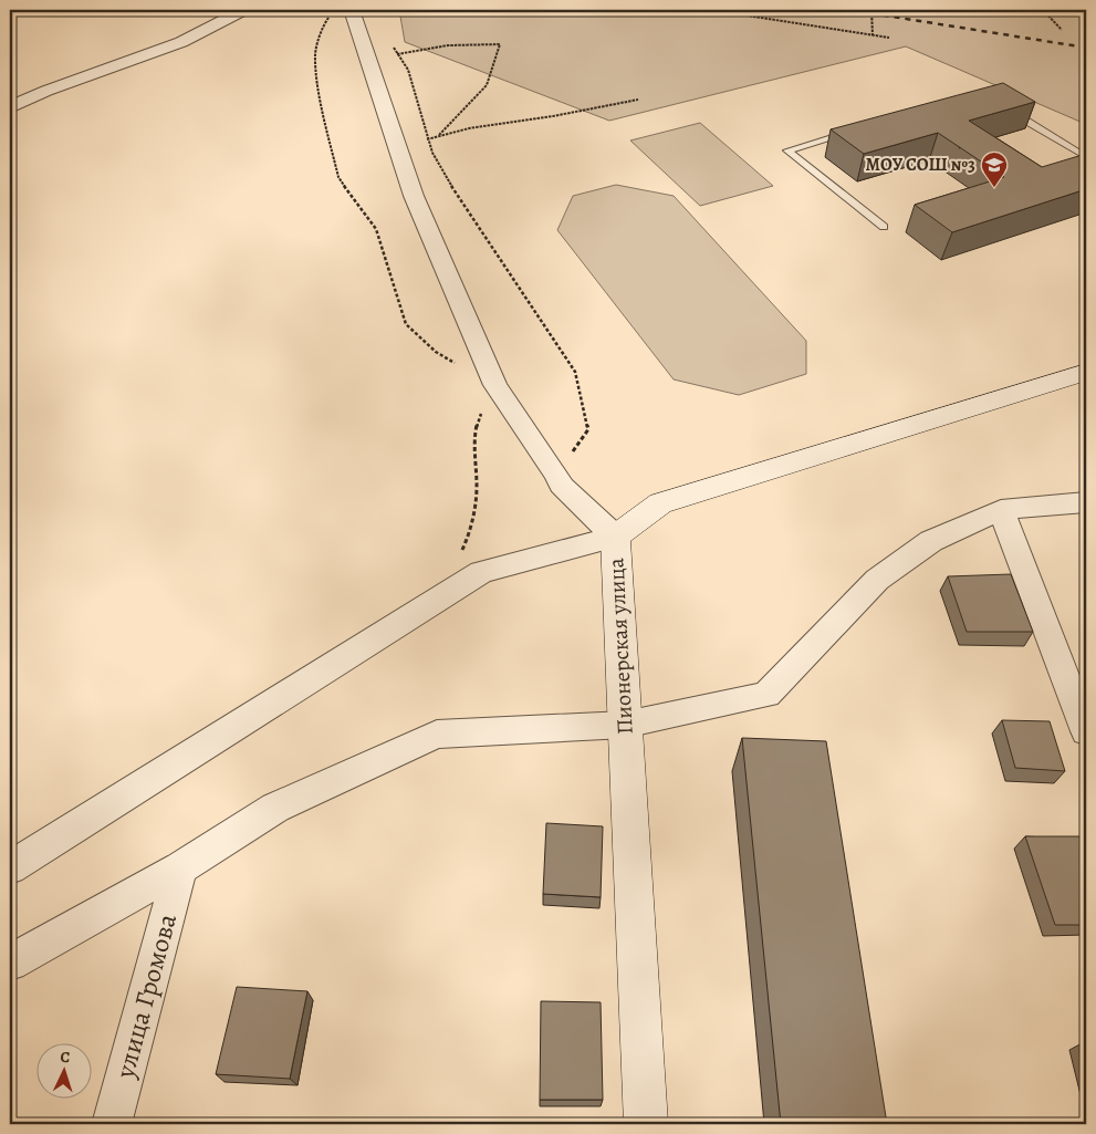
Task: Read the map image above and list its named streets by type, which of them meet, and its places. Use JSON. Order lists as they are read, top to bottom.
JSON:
{
  "streets": {
    "street": ["Пионерская улица", "улица Громова"]
  },
  "places": {
    "school or university": ["МОУ СОШ №3"]
  },
  "north": "top"
}
